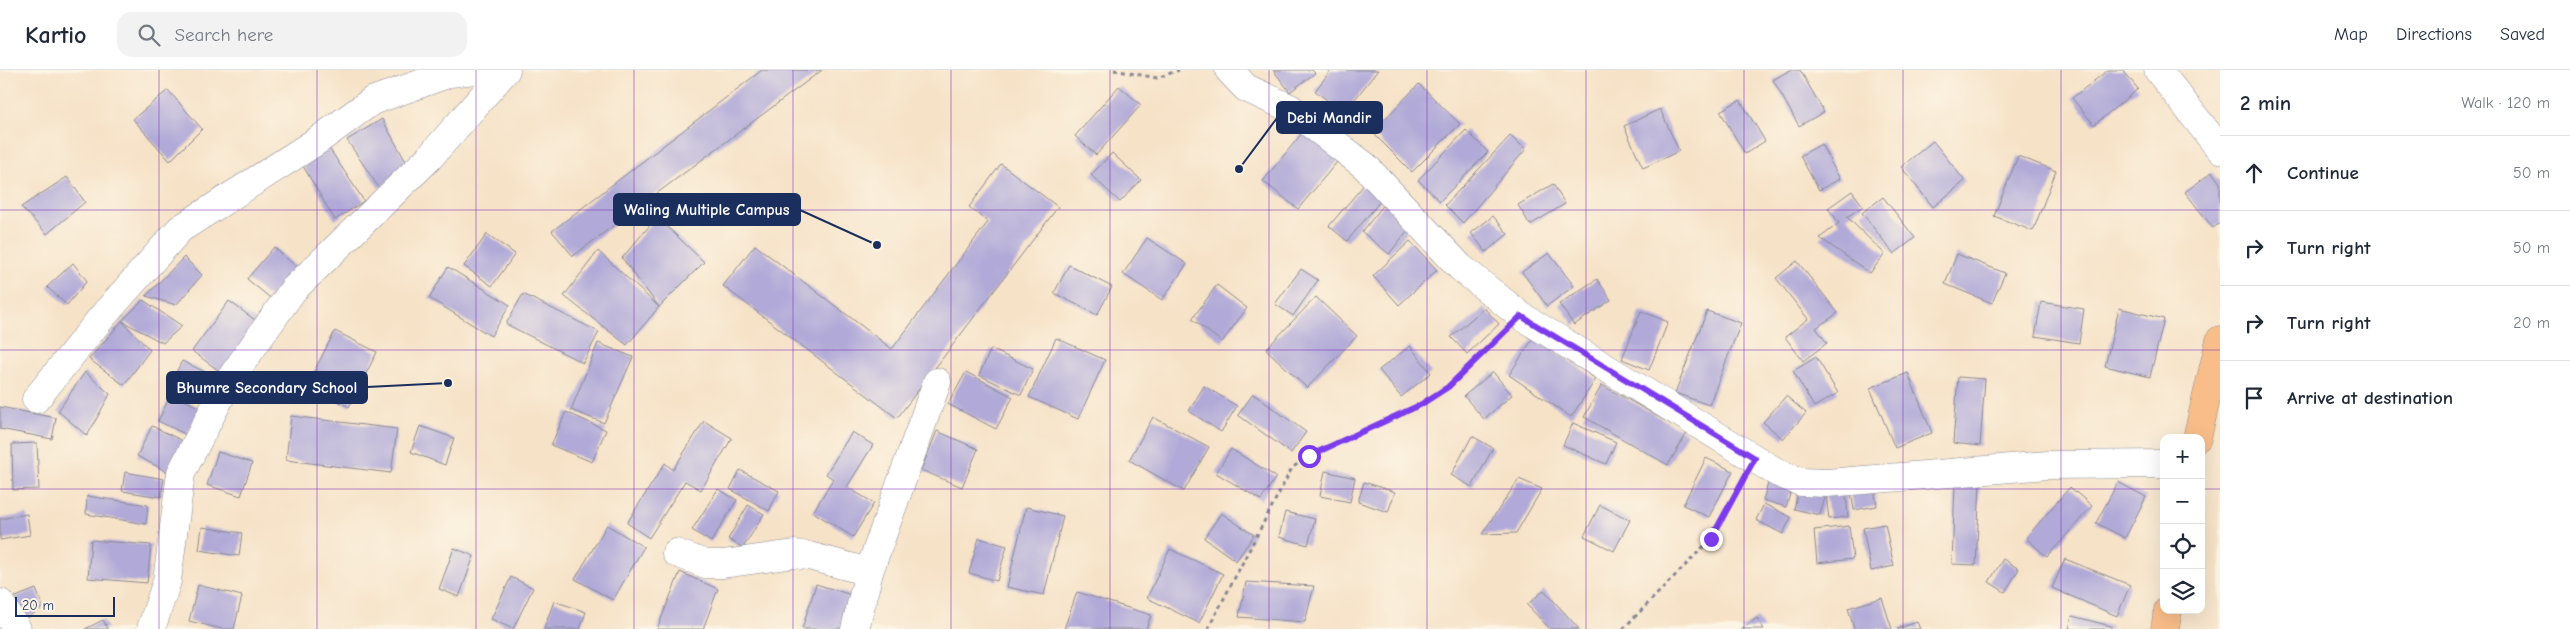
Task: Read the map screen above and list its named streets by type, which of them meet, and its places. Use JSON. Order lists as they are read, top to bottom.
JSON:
{
  "places": ["Debi Mandir", "Waling Multiple Campus", "Bhumre Secondary School"],
  "scale_bar": "20 m",
  "page": {
    "header": "Kartio",
    "search": "Search here",
    "nav": ["Map", "Directions", "Saved"],
    "heading": ["2 min", "Walk · 120 m"],
    "list": [
      ["Continue", "50 m"],
      ["Turn right", "50 m"],
      ["Turn right", "20 m"],
      "Arrive at destination"
    ],
    "map_buttons": ["+", "−"],
    "scale": "20 m"
  }
}
